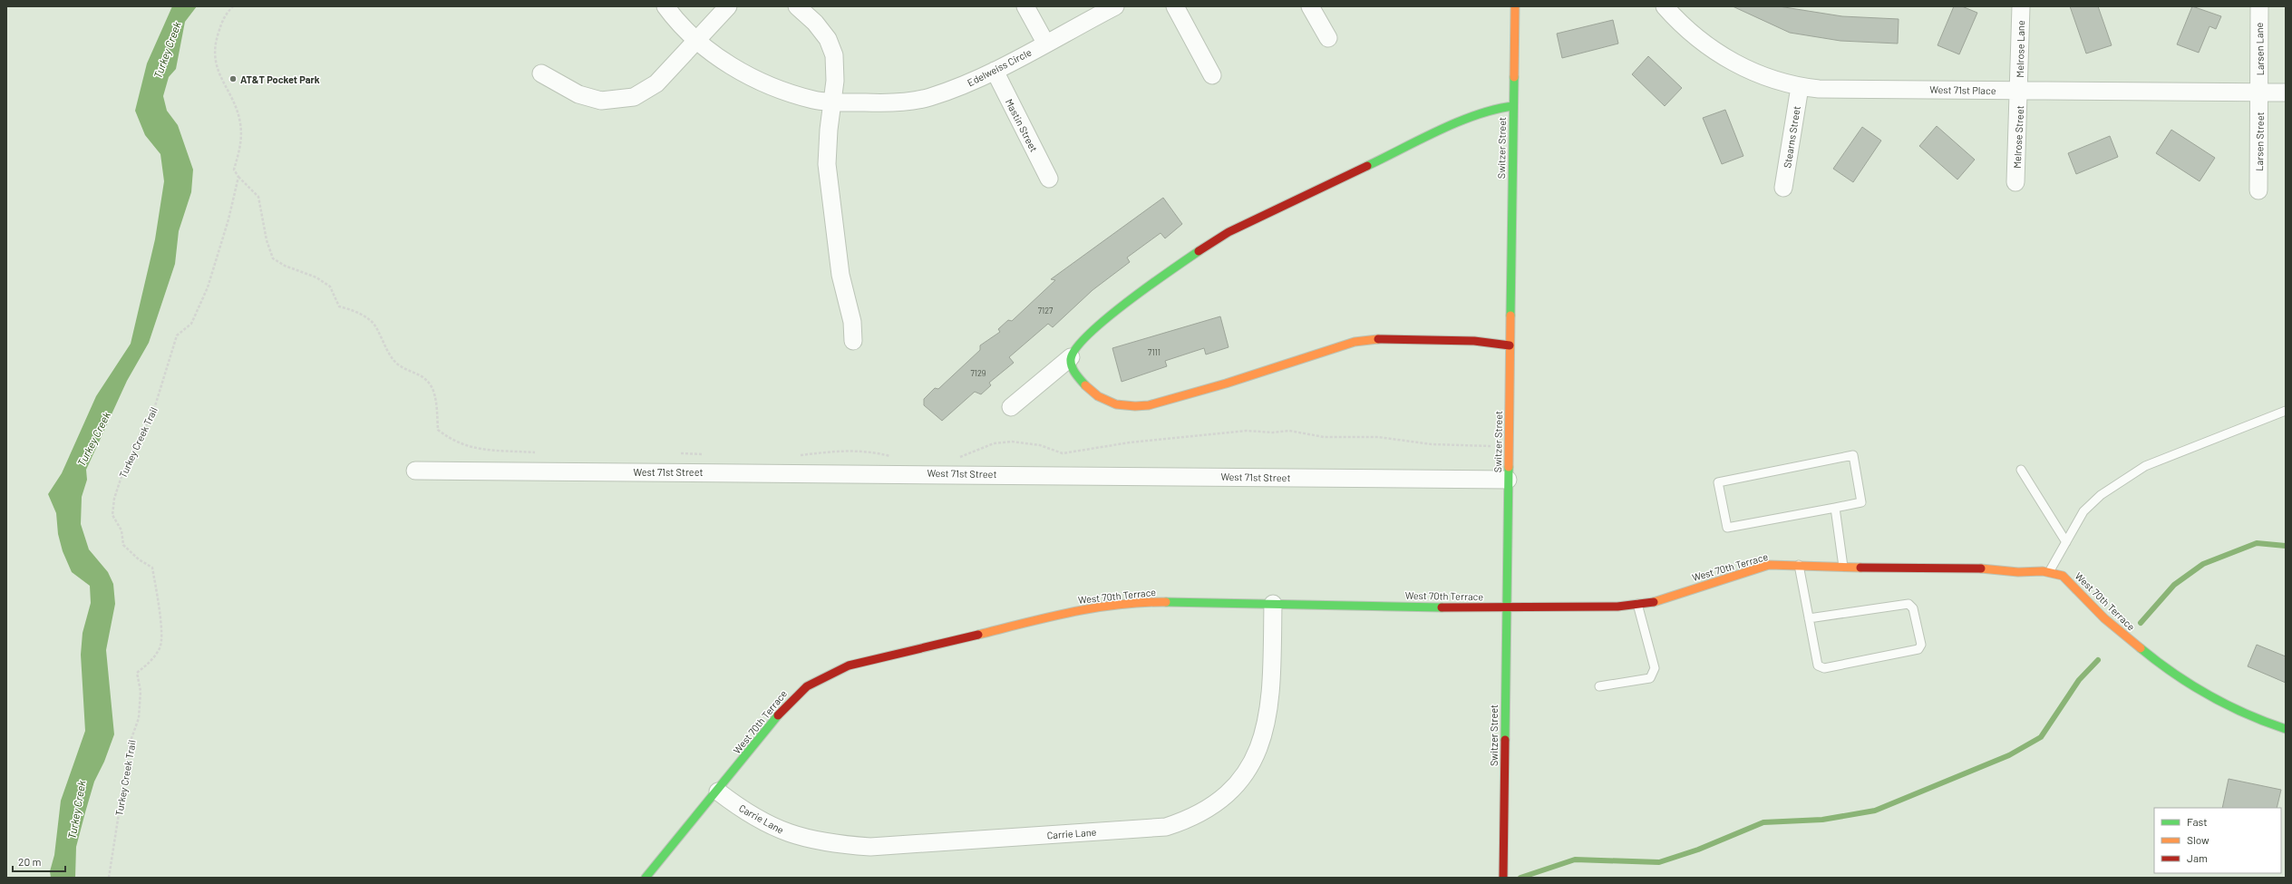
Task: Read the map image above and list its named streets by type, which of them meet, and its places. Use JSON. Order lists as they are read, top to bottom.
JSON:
{
  "streets": {
    "street": [
      "Melrose Lane",
      "Larsen Lane",
      "Edelweiss Circle",
      "West 71st Place",
      "Mastin Street",
      "Stearns Street",
      "Melrose Street",
      "Larsen Street",
      "Switzer Street",
      "West 71st Street",
      "West 70th Terrace",
      "Carrie Lane"
    ],
    "path": ["Turkey Creek Trail"]
  },
  "crossings": [
    ["Melrose Lane", "West 71st Place"],
    ["Melrose Lane", "Melrose Street"],
    ["Larsen Lane", "West 71st Place"],
    ["Larsen Lane", "Larsen Street"],
    ["Edelweiss Circle", "Mastin Street"],
    ["West 71st Place", "Stearns Street"],
    ["West 71st Place", "Melrose Street"],
    ["West 71st Place", "Larsen Street"],
    ["Switzer Street", "West 71st Street"],
    ["Switzer Street", "West 70th Terrace"],
    ["West 70th Terrace", "Carrie Lane"]
  ],
  "water": ["Turkey Creek"],
  "places": ["AT&T Pocket Park"],
  "house_numbers": ["7127", "7111", "7129"],
  "legend": ["Fast", "Slow", "Jam"],
  "scale_bar": "20 m"
}
